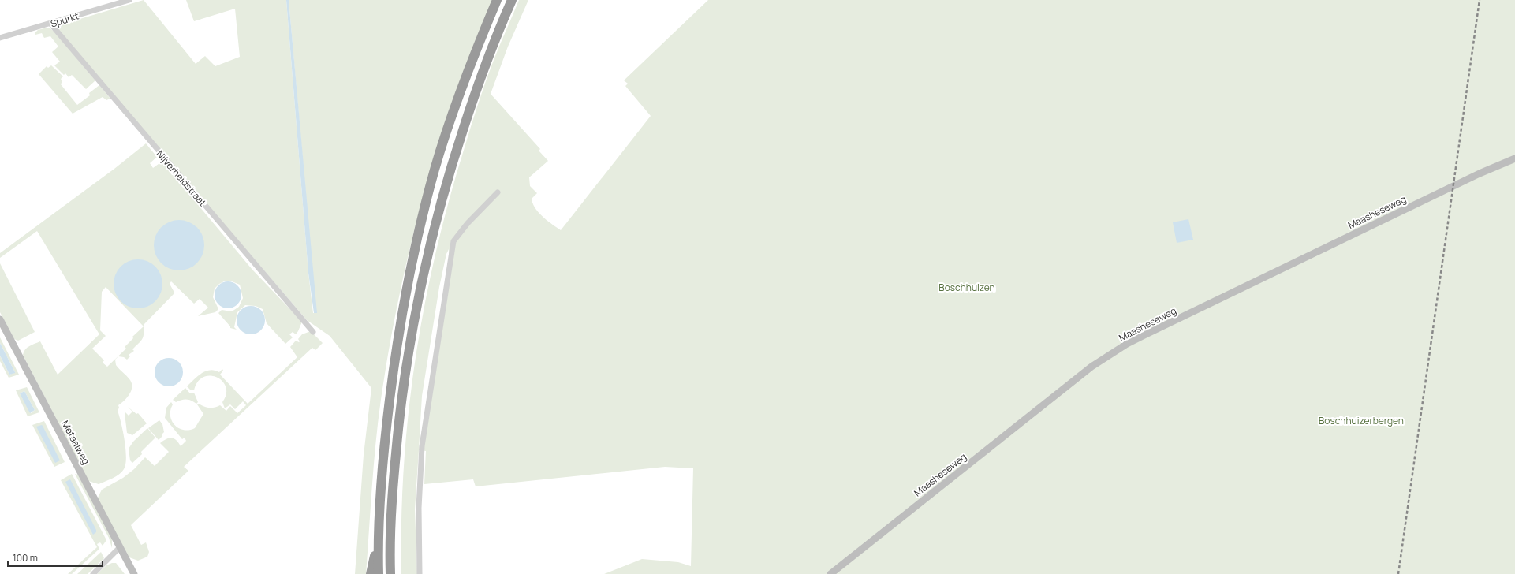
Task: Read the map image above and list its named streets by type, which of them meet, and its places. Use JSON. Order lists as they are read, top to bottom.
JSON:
{
  "streets": {
    "main road": ["Maasheseweg", "Metaalweg"],
    "street": ["Spurkt", "Nijverheidstraat"]
  },
  "crossings": [
    ["Spurkt", "Nijverheidstraat"]
  ],
  "parks": ["Boschhuizen", "Boschhuizerbergen"],
  "scale_bar": "100 m"
}
